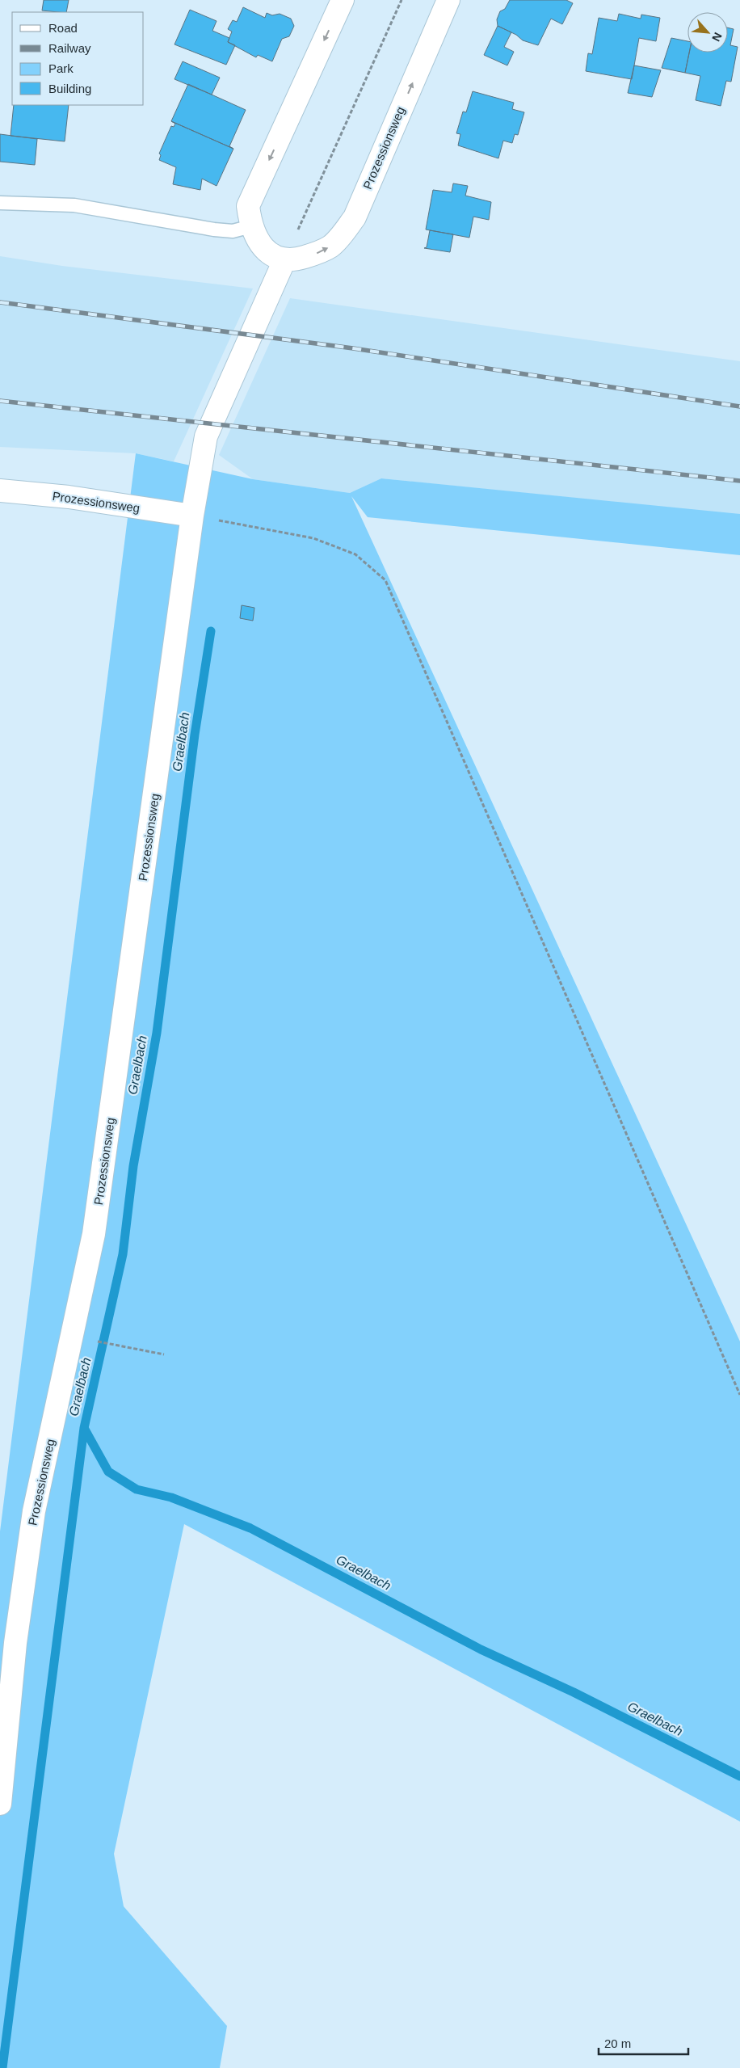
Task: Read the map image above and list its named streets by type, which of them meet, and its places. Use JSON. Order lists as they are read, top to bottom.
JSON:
{
  "streets": {
    "street": ["Prozessionsweg"]
  },
  "water": ["Graelbach"],
  "legend": [
    "Road",
    "Railway",
    "Park",
    "Building"
  ],
  "scale_bar": "20 m",
  "north": "bottom right"
}
